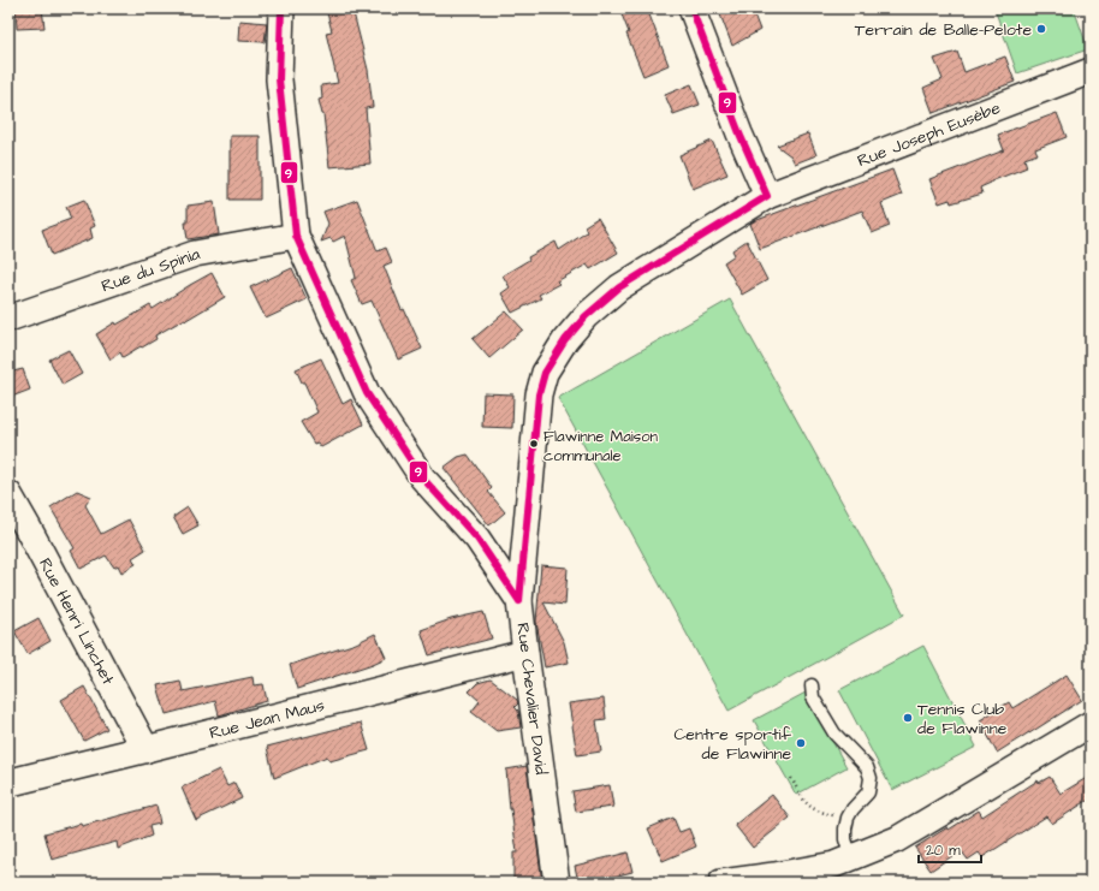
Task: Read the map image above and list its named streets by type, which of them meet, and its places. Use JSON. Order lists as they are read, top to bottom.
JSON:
{
  "streets": {
    "street": [
      "Rue Joseph Eusèbe",
      "Rue du Spinia",
      "Rue Henri Linchet",
      "Rue Chevalier David",
      "Rue Jean Maus"
    ]
  },
  "crossings": [
    ["Rue Joseph Eusèbe", "Rue Chevalier David"],
    ["Rue Henri Linchet", "Rue Jean Maus"],
    ["Rue Chevalier David", "Rue Jean Maus"]
  ],
  "places": [
    "Terrain de Balle-Pelote",
    "Flawinne Maison communale",
    "Tennis Club de Flawinne",
    "Centre sportif de Flawinne"
  ],
  "lines": ["transit line 9"],
  "scale_bar": "20 m"
}
